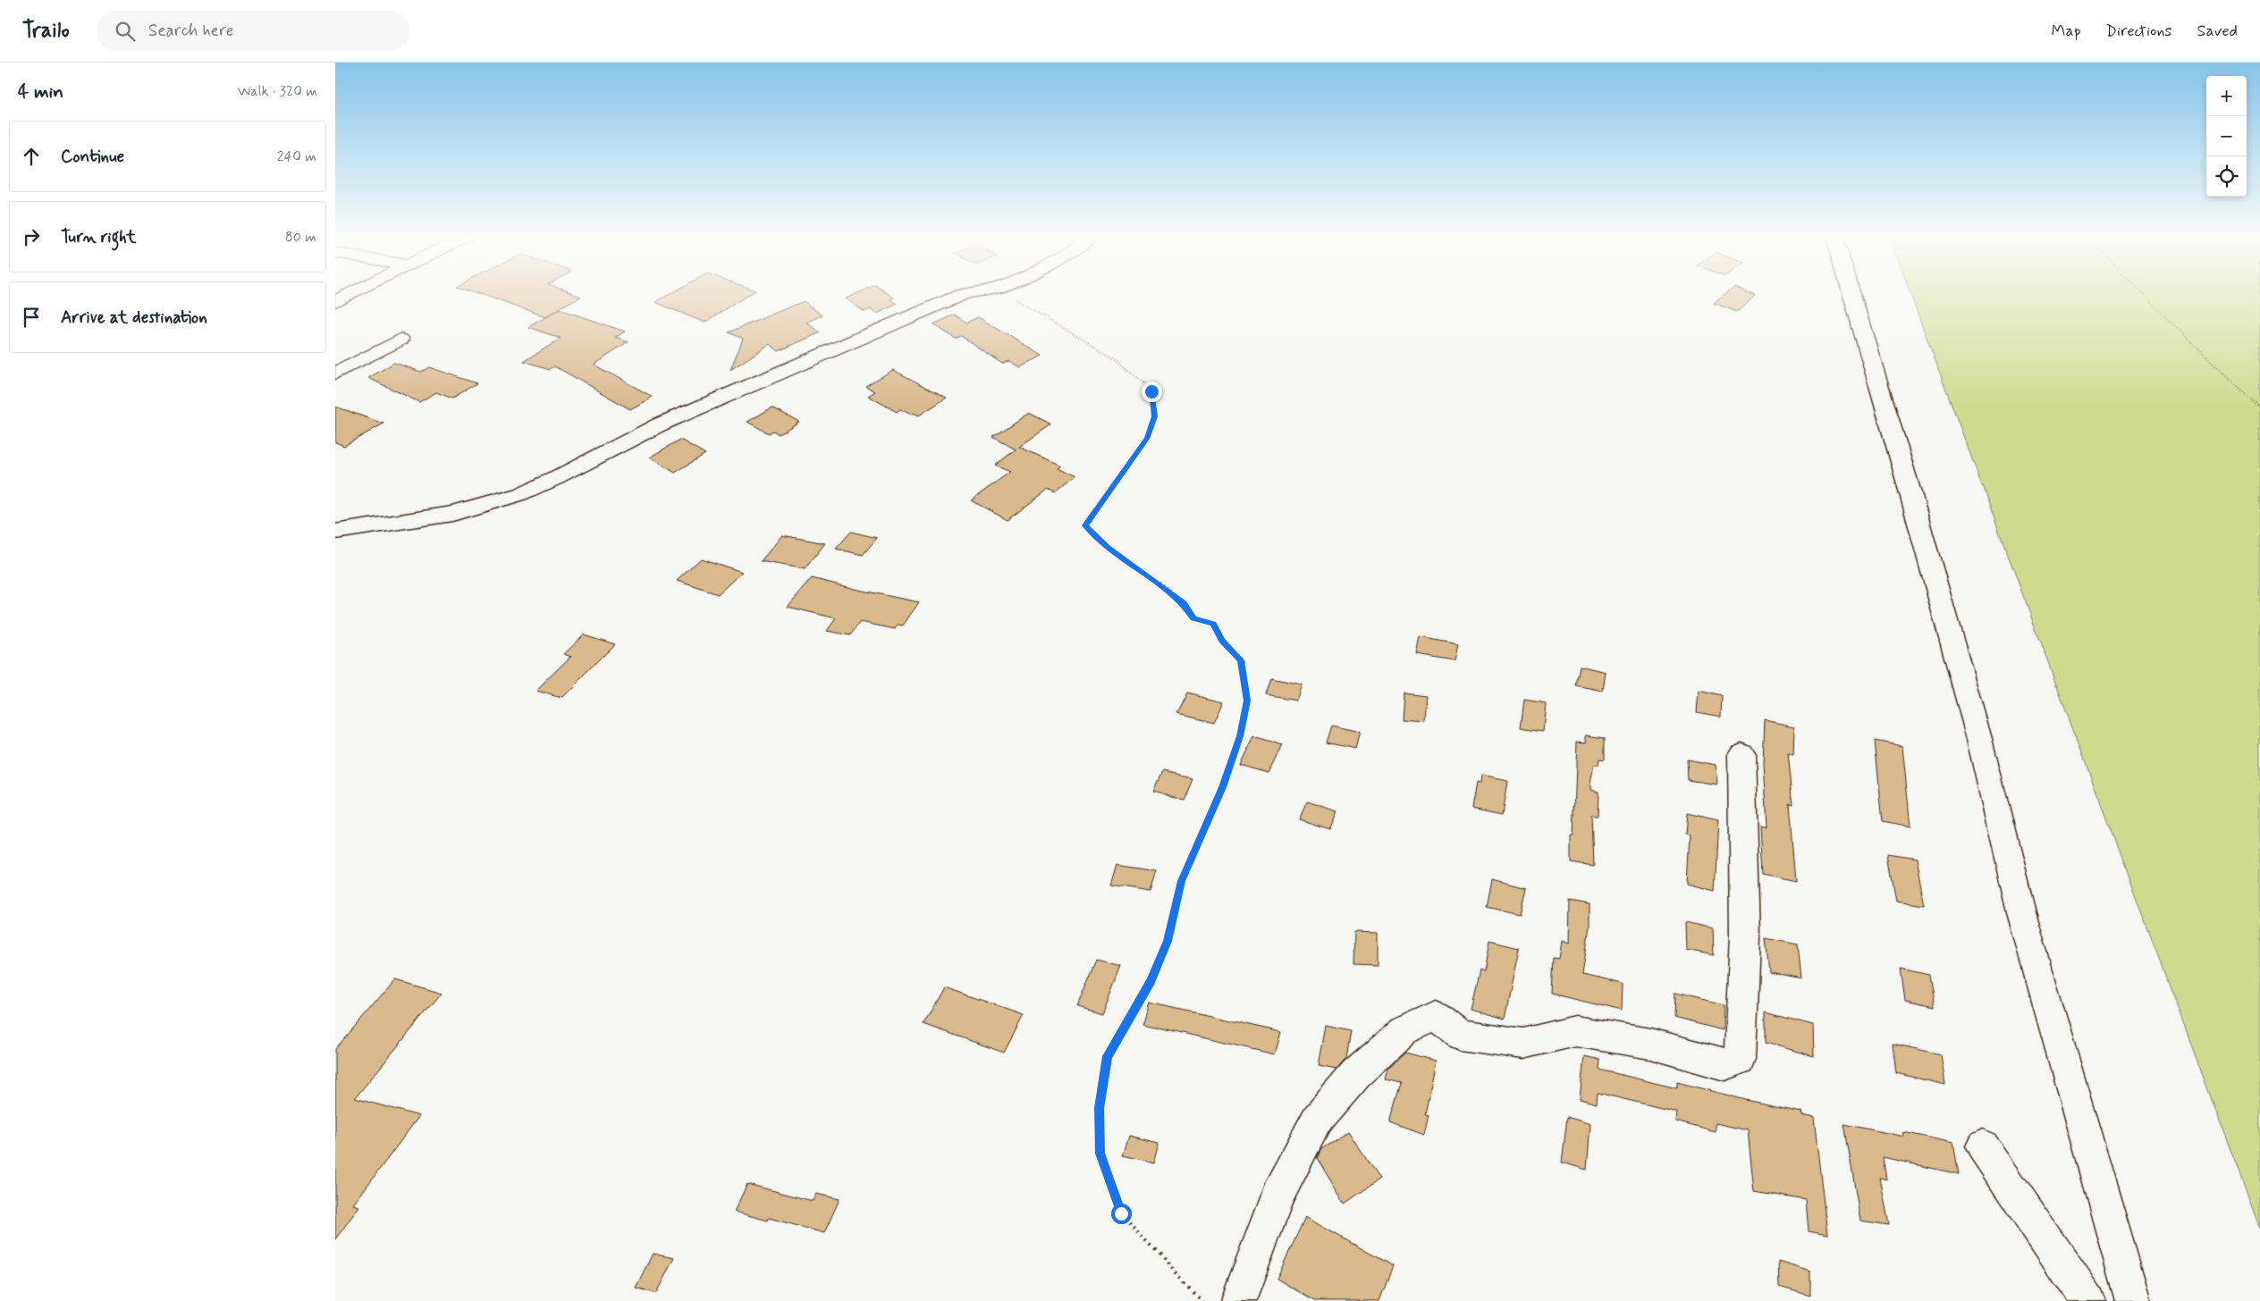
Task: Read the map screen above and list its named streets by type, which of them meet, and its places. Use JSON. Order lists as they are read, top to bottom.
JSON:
{
  "page": {
    "header": "Trailo",
    "search": "Search here",
    "nav": ["Map", "Directions", "Saved"],
    "heading": ["4 min", "Walk · 320 m"],
    "map_buttons": ["+", "−"],
    "list": [
      ["Continue", "240 m"],
      ["Turn right", "80 m"],
      "Arrive at destination"
    ]
  }
}
